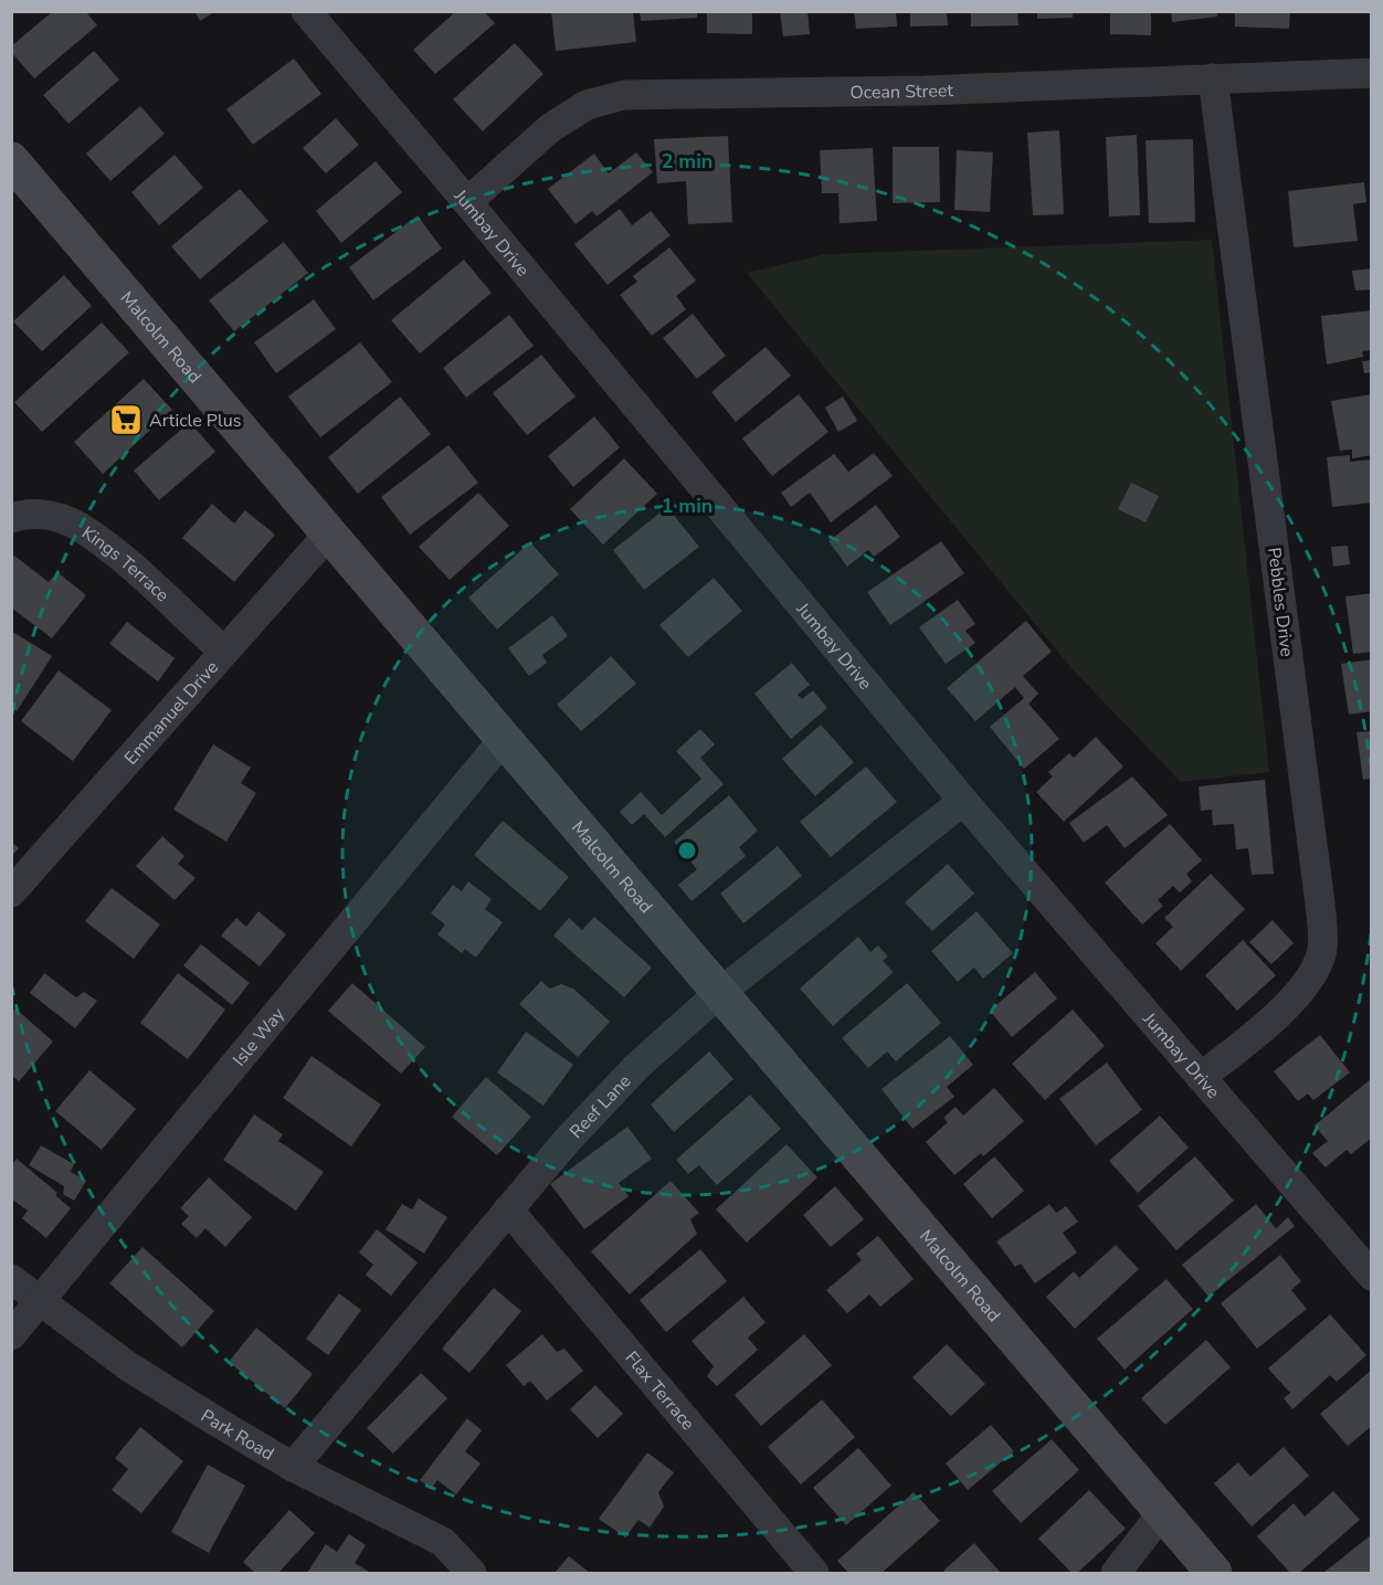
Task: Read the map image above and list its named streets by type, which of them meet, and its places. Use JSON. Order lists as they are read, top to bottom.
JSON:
{
  "streets": {
    "street": [
      "Ocean Street",
      "Jumbay Drive",
      "Malcolm Road",
      "Kings Terrace",
      "Pebbles Drive",
      "Emmanuel Drive",
      "Isle Way",
      "Reef Lane",
      "Flax Terrace",
      "Park Road"
    ]
  },
  "crossings": [
    ["Ocean Street", "Jumbay Drive"],
    ["Ocean Street", "Pebbles Drive"],
    ["Jumbay Drive", "Pebbles Drive"],
    ["Jumbay Drive", "Reef Lane"],
    ["Malcolm Road", "Emmanuel Drive"],
    ["Malcolm Road", "Isle Way"],
    ["Malcolm Road", "Reef Lane"],
    ["Kings Terrace", "Emmanuel Drive"],
    ["Isle Way", "Park Road"],
    ["Reef Lane", "Flax Terrace"],
    ["Reef Lane", "Park Road"]
  ],
  "places": {
    "supermarket": ["Article Plus"]
  },
  "rings": ["2 min", "1 min"]
}
